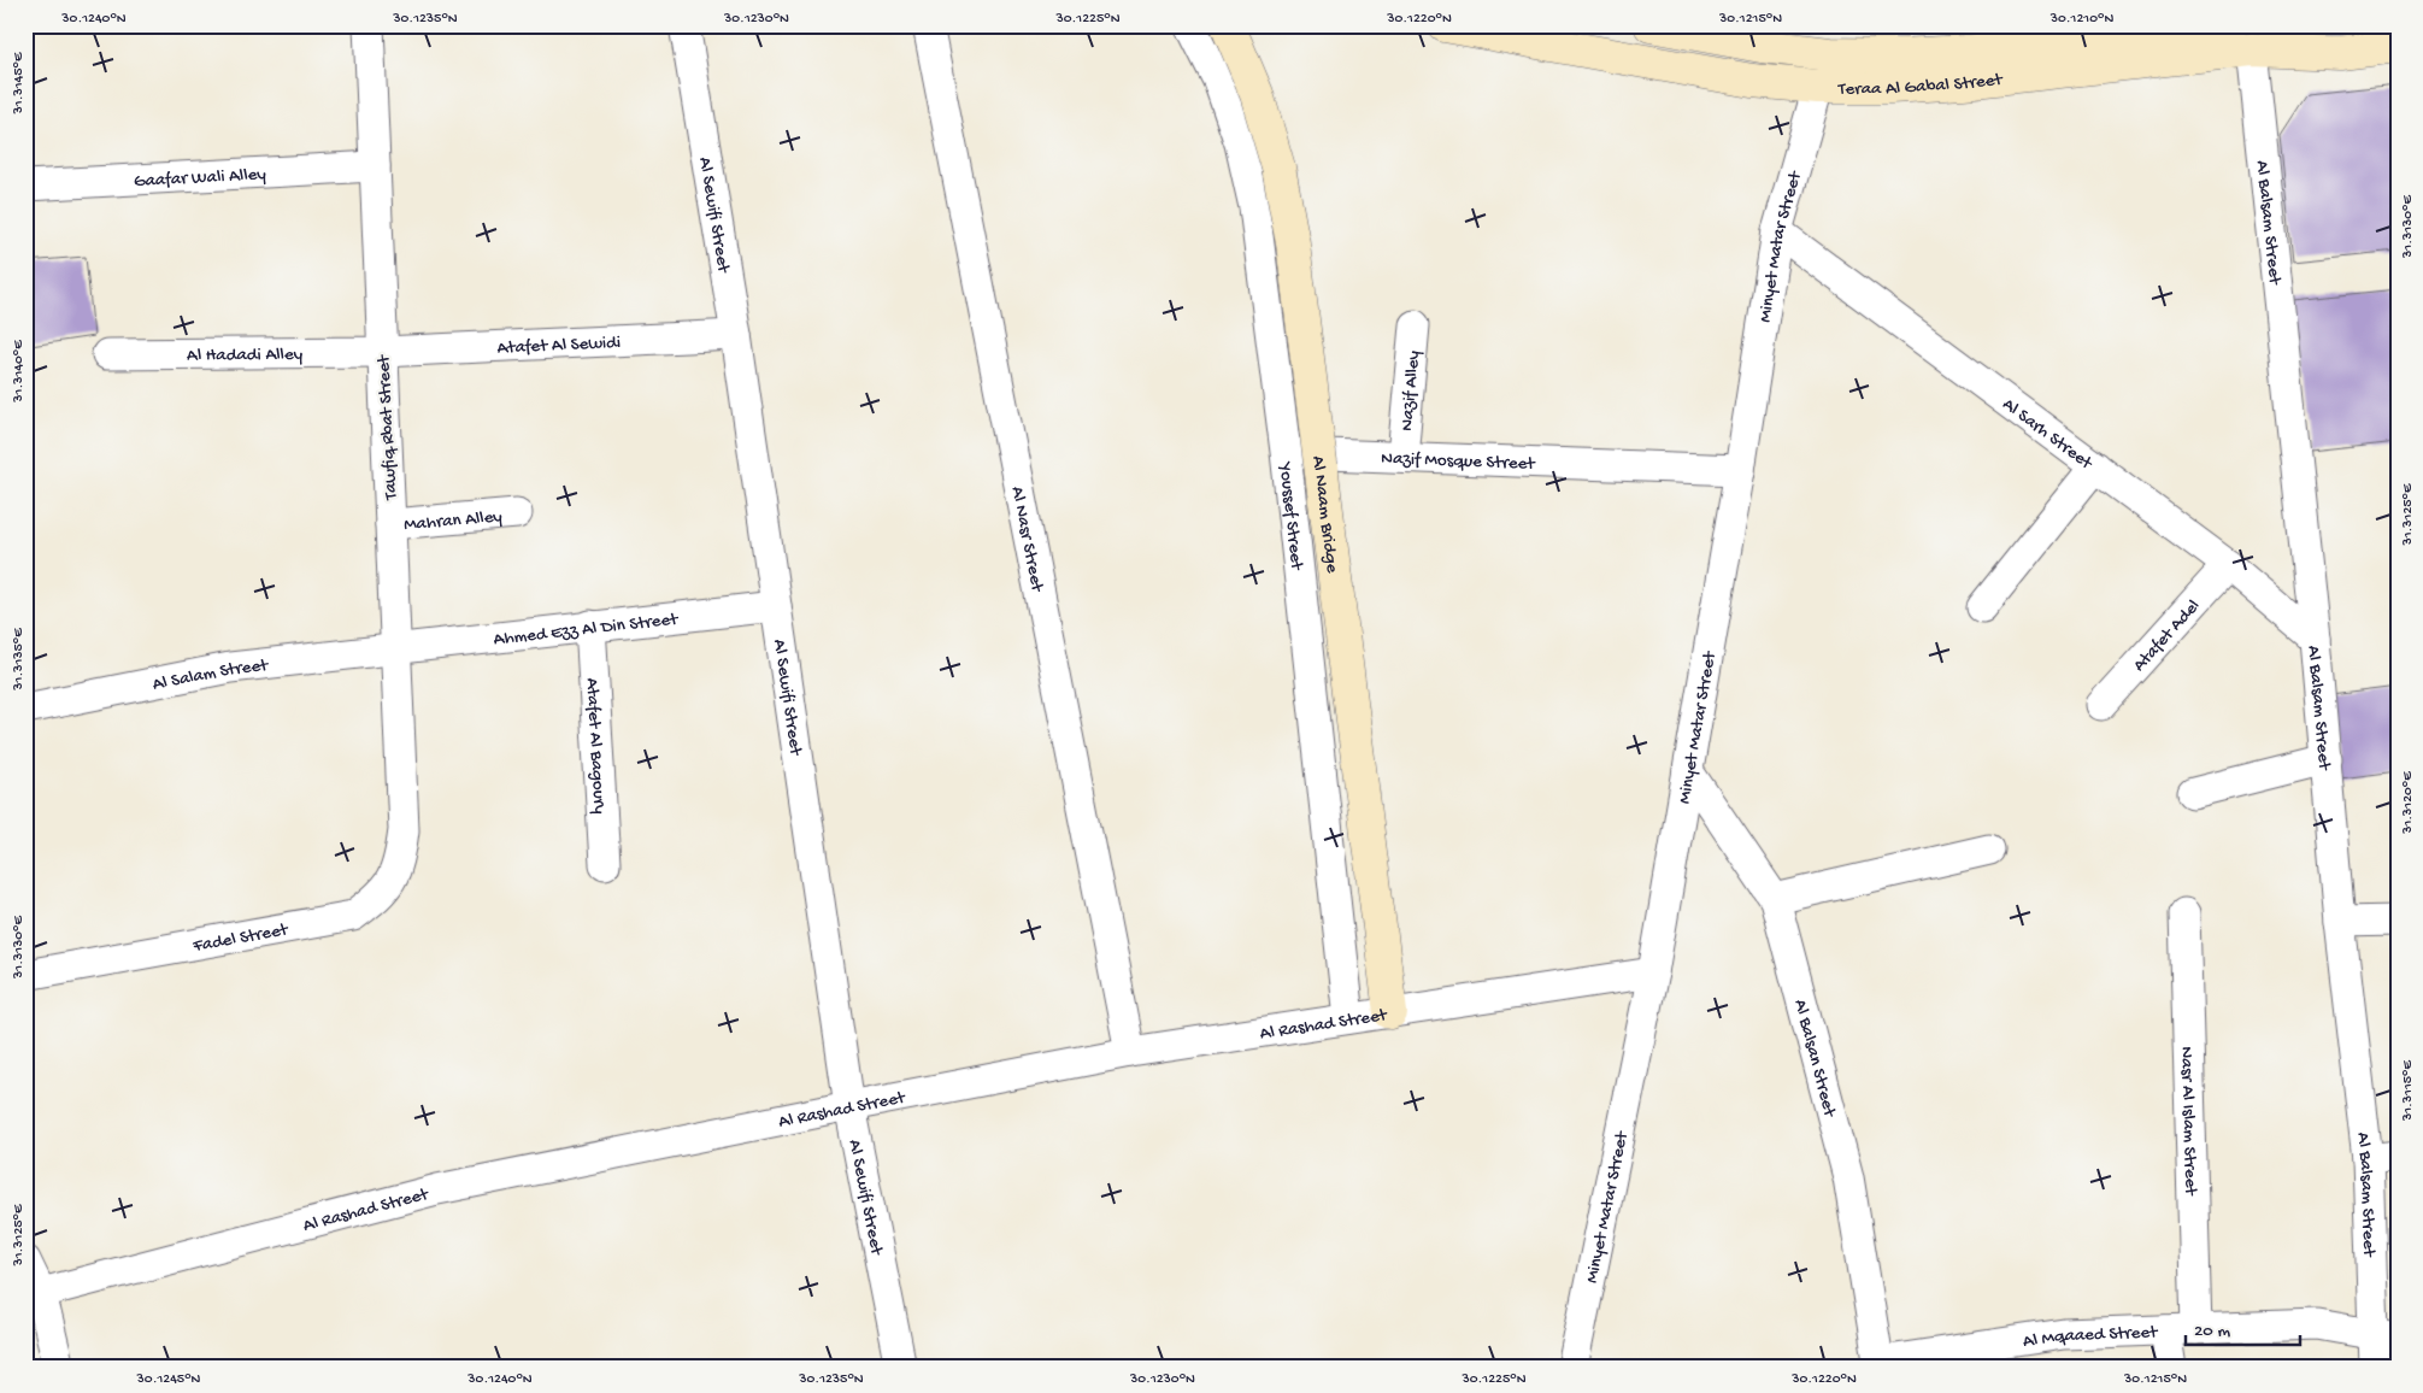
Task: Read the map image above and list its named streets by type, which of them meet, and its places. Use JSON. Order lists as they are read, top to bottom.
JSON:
{
  "streets": {
    "street": [
      "Teraa Al Gabal Street",
      "Gaafar Wali Alley",
      "Al Sewifi Street",
      "Al Balsam Street",
      "Minyet Matar Street",
      "Atafet Al Sewidi",
      "Al Hadadi Alley",
      "Nazif Alley",
      "Tawfiq Rbat Street",
      "Al Sarh Street",
      "Nazif Mosque Street",
      "Al Naam Bridge",
      "Youssef Street",
      "Mahran Alley",
      "Al Nasr Street",
      "Ahmed Ezz Al Din Street",
      "Atafet Adel",
      "Al Salam Street",
      "Atafet Al Bagoury",
      "Fadel Street",
      "Al Rashad Street",
      "Al Balsan Street",
      "Nasr Al Islam Street",
      "Al Mqaaed Street"
    ]
  },
  "crossings": [
    ["Teraa Al Gabal Street", "Al Balsam Street"],
    ["Teraa Al Gabal Street", "Minyet Matar Street"],
    ["Gaafar Wali Alley", "Tawfiq Rbat Street"],
    ["Al Sewifi Street", "Atafet Al Sewidi"],
    ["Al Sewifi Street", "Ahmed Ezz Al Din Street"],
    ["Al Sewifi Street", "Al Rashad Street"],
    ["Al Balsam Street", "Al Sarh Street"],
    ["Al Balsam Street", "Al Mqaaed Street"],
    ["Minyet Matar Street", "Al Sarh Street"],
    ["Minyet Matar Street", "Nazif Mosque Street"],
    ["Minyet Matar Street", "Al Rashad Street"],
    ["Minyet Matar Street", "Al Balsan Street"],
    ["Atafet Al Sewidi", "Al Hadadi Alley"],
    ["Atafet Al Sewidi", "Tawfiq Rbat Street"],
    ["Al Hadadi Alley", "Tawfiq Rbat Street"],
    ["Nazif Alley", "Nazif Mosque Street"],
    ["Tawfiq Rbat Street", "Mahran Alley"],
    ["Tawfiq Rbat Street", "Ahmed Ezz Al Din Street"],
    ["Tawfiq Rbat Street", "Al Salam Street"],
    ["Tawfiq Rbat Street", "Fadel Street"],
    ["Al Sarh Street", "Atafet Adel"],
    ["Nazif Mosque Street", "Youssef Street"],
    ["Al Naam Bridge", "Al Rashad Street"],
    ["Youssef Street", "Al Rashad Street"],
    ["Al Nasr Street", "Al Rashad Street"],
    ["Ahmed Ezz Al Din Street", "Al Salam Street"],
    ["Ahmed Ezz Al Din Street", "Atafet Al Bagoury"],
    ["Al Balsan Street", "Al Mqaaed Street"],
    ["Nasr Al Islam Street", "Al Mqaaed Street"]
  ],
  "scale_bar": "20 m",
  "coordinates": [
    "30.1240°N",
    "30.1235°N",
    "30.1230°N",
    "30.1225°N",
    "30.1220°N",
    "30.1215°N",
    "30.1210°N",
    "31.3145°E",
    "31.3130°E",
    "31.3140°E",
    "31.3125°E",
    "31.3135°E",
    "31.3120°E",
    "31.3115°E",
    "30.1245°N"
  ]
}
